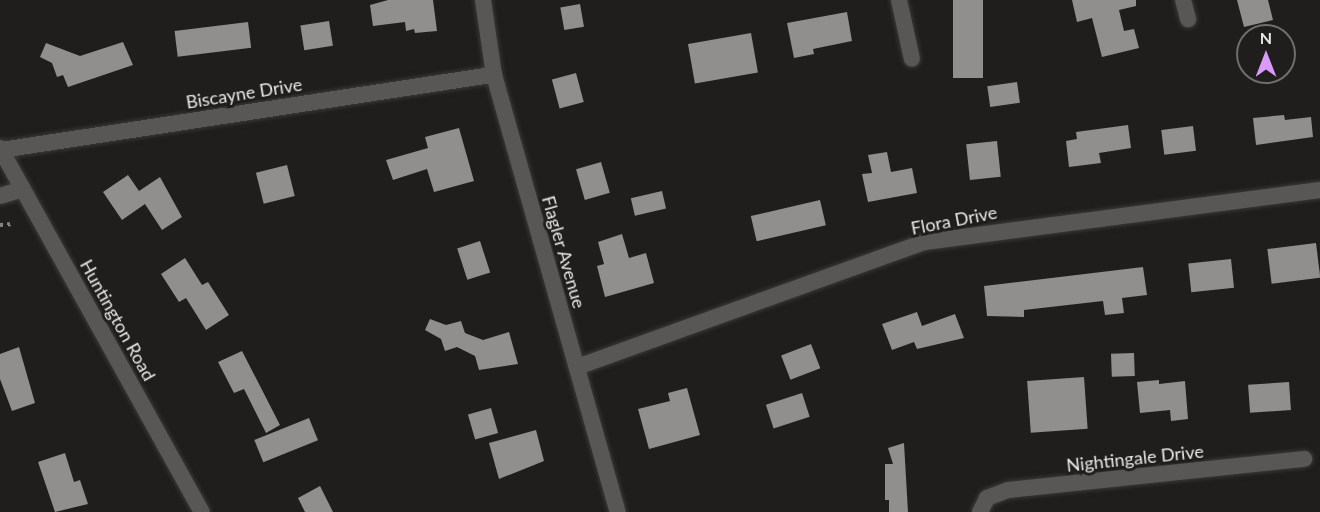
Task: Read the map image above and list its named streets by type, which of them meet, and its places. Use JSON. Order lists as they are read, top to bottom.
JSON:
{
  "streets": {
    "street": [
      "Biscayne Drive",
      "Flora Drive",
      "Flagler Avenue",
      "Huntington Road",
      "Nightingale Drive"
    ]
  },
  "crossings": [
    ["Biscayne Drive", "Flagler Avenue"],
    ["Biscayne Drive", "Huntington Road"],
    ["Flora Drive", "Flagler Avenue"]
  ],
  "north": "top"
}
